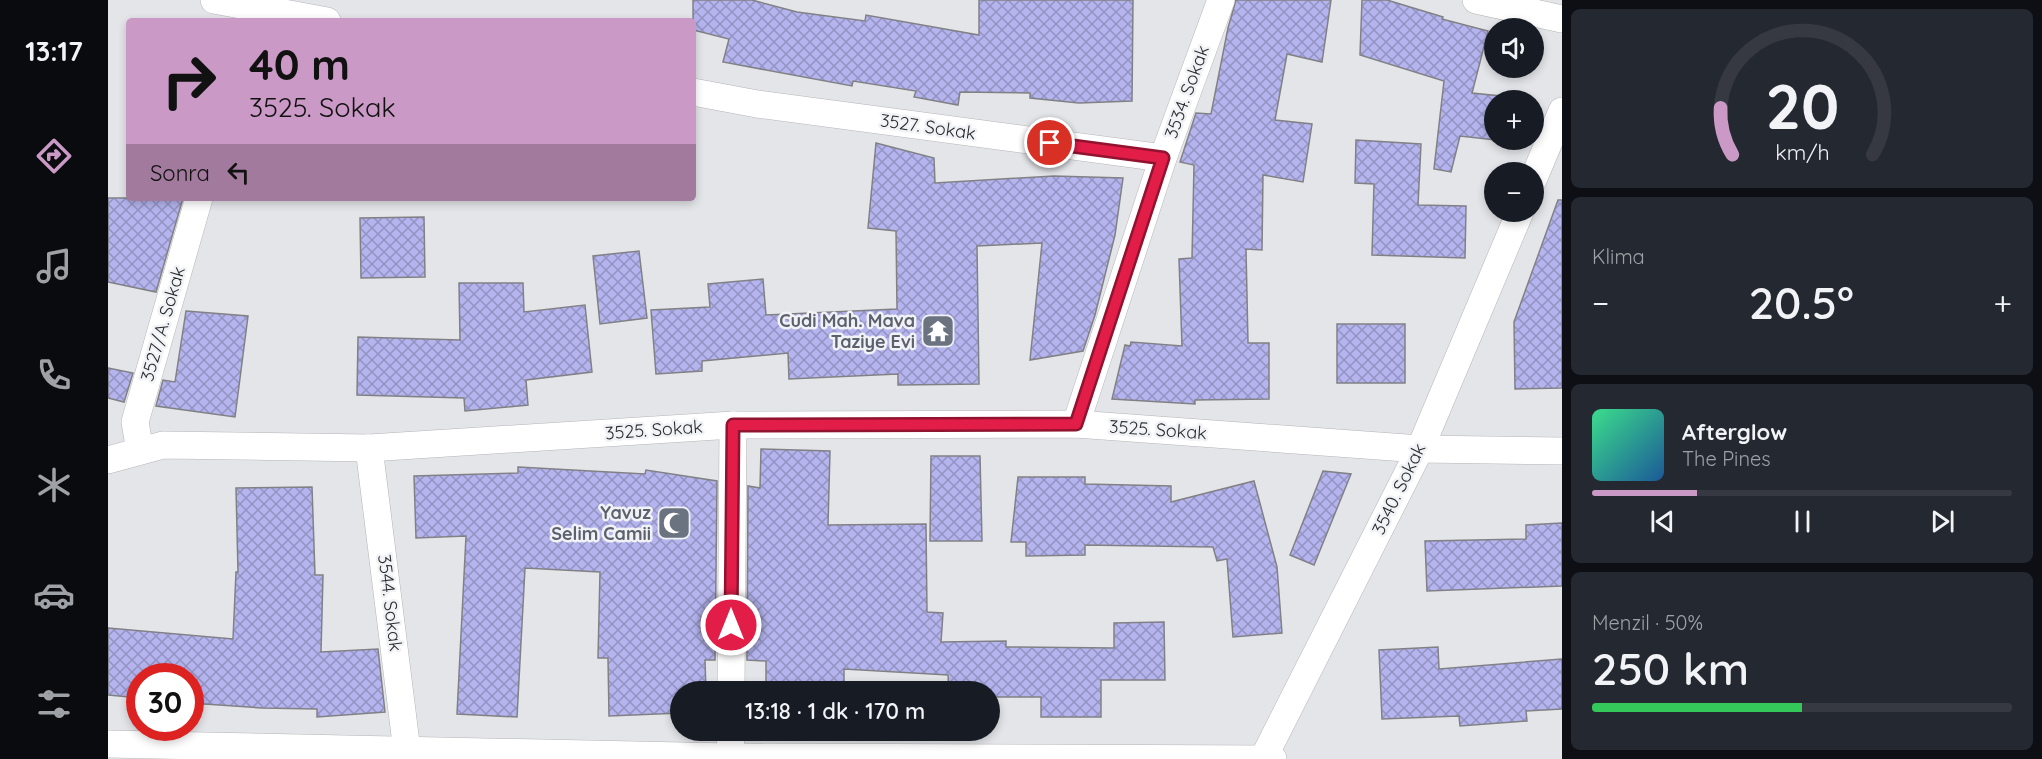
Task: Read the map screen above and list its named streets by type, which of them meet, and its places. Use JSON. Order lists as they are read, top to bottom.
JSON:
{
  "streets": {
    "street": [
      "3534. Sokak",
      "3527. Sokak",
      "3527/A. Sokak",
      "3525. Sokak",
      "3540. Sokak",
      "3544. Sokak"
    ]
  },
  "crossings": [
    ["3534. Sokak", "3527. Sokak"],
    ["3534. Sokak", "3525. Sokak"],
    ["3527/A. Sokak", "3525. Sokak"],
    ["3525. Sokak", "3540. Sokak"],
    ["3525. Sokak", "3544. Sokak"]
  ],
  "places": {
    "temple": ["Cudi Mah. Mava Taziye Evi"],
    "mosque": ["Yavuz Selim Camii"]
  },
  "page": {
    "tabs": "13:17",
    "map_buttons": ["+", "−"],
    "turn": ["40 m", "3525. Sokak"],
    "then": "Sonra",
    "tile": [
      "Klima",
      ["Menzil · 50%", "250 km"]
    ],
    "heat": ["−", "20.5°", "+"],
    "song": ["Afterglow", "The Pines"],
    "limit": "30",
    "trip": "13:18 · 1 dk · 170 m",
    "gauge": ["20", "km/h"]
  }
}
